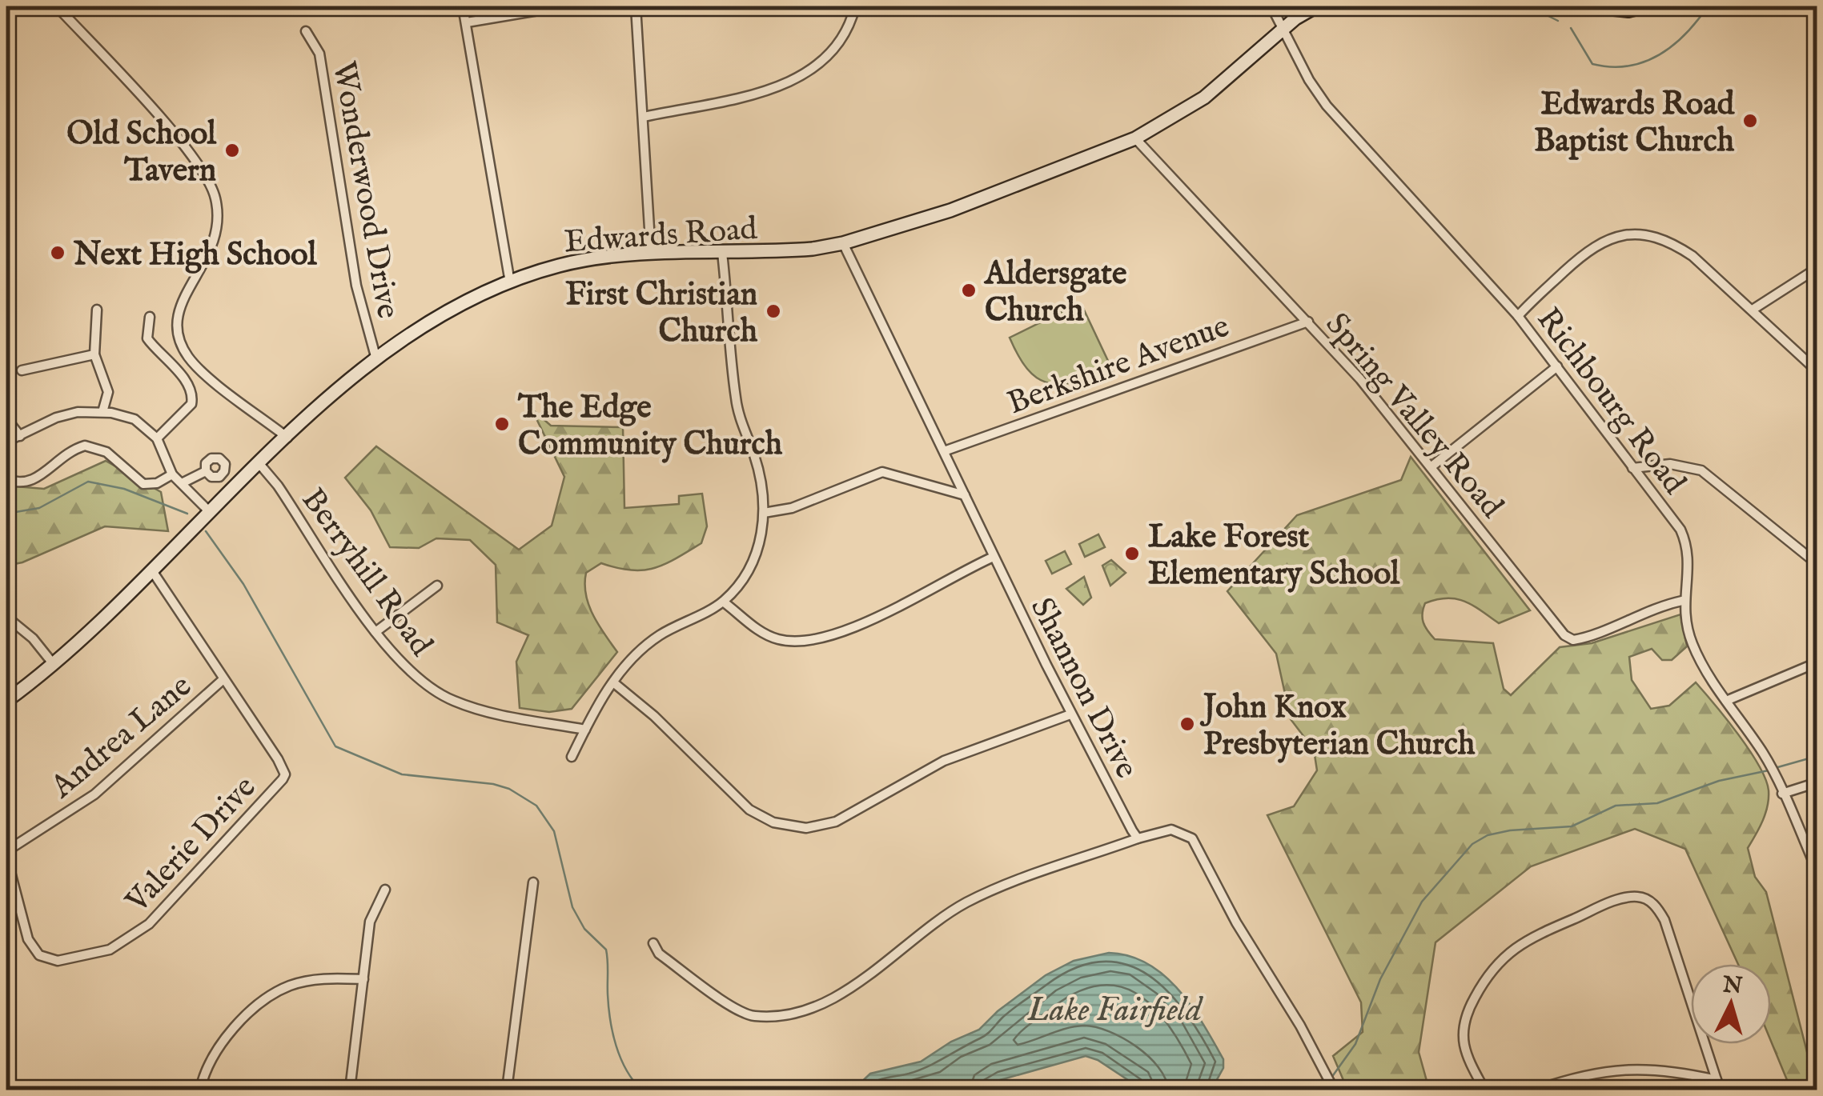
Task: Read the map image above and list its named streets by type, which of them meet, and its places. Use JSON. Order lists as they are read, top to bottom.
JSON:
{
  "streets": {
    "street": [
      "Wonderwood Drive",
      "Edwards Road",
      "Berkshire Avenue",
      "Richbourg Road",
      "Spring Valley Road",
      "Berryhill Road",
      "Shannon Drive",
      "Andrea Lane",
      "Valerie Drive"
    ]
  },
  "crossings": [
    ["Wonderwood Drive", "Edwards Road"],
    ["Edwards Road", "Richbourg Road"],
    ["Edwards Road", "Spring Valley Road"],
    ["Edwards Road", "Berryhill Road"],
    ["Edwards Road", "Shannon Drive"],
    ["Edwards Road", "Valerie Drive"],
    ["Berkshire Avenue", "Spring Valley Road"],
    ["Berkshire Avenue", "Shannon Drive"],
    ["Richbourg Road", "Spring Valley Road"],
    ["Andrea Lane", "Valerie Drive"]
  ],
  "water": ["Lake Fairfield"],
  "places": [
    "Edwards Road Baptist Church",
    "Old School Tavern",
    "Next High School",
    "Aldersgate Church",
    "First Christian Church",
    "The Edge Community Church",
    "Lake Forest Elementary School",
    "John Knox Presbyterian Church"
  ],
  "north": "top"
}
